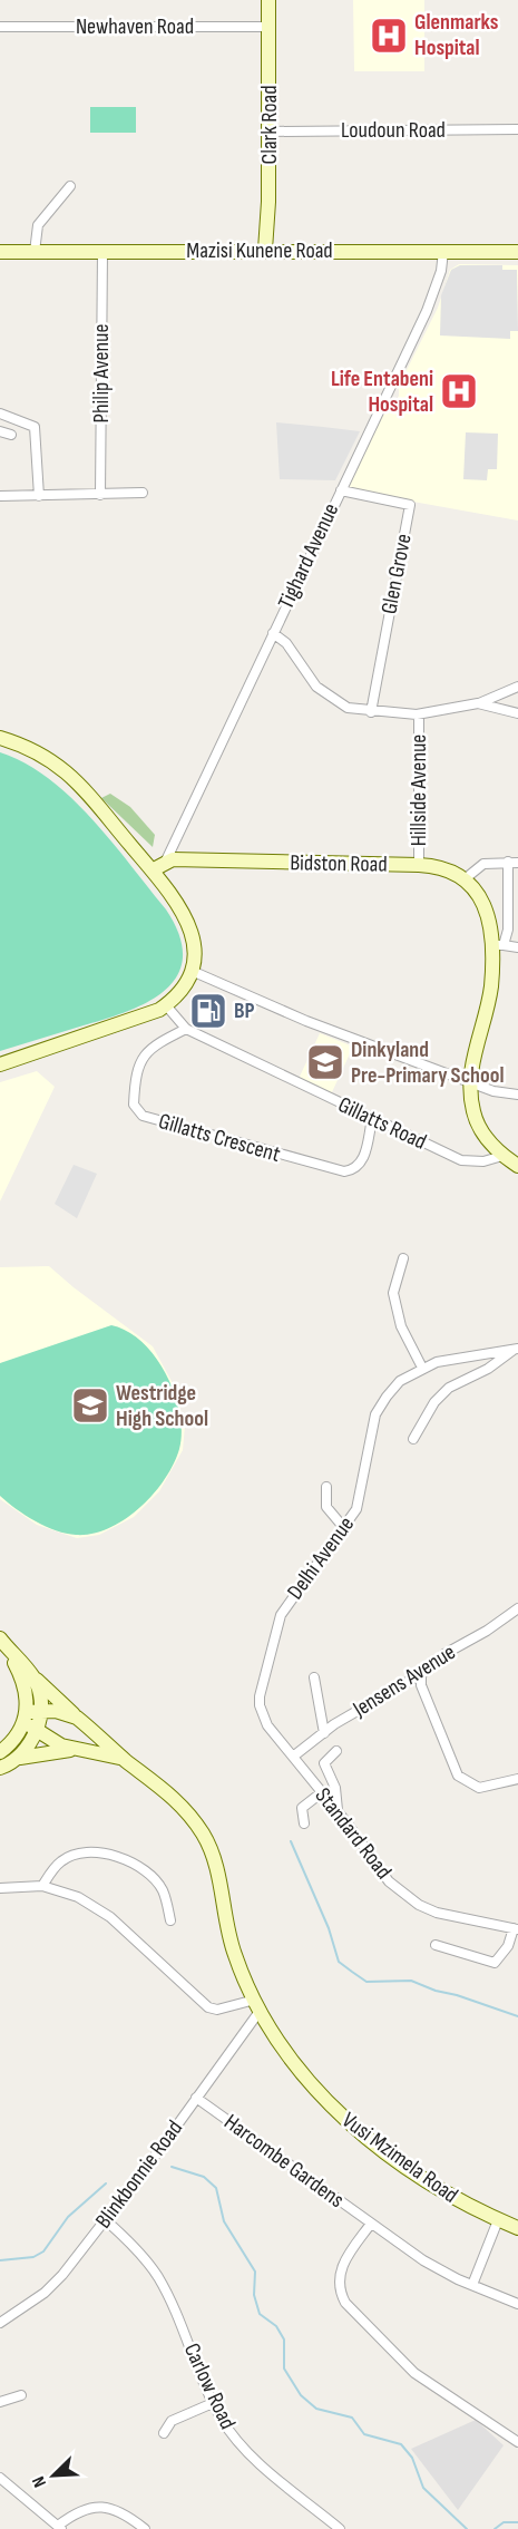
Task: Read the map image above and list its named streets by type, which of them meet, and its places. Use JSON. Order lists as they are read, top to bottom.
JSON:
{
  "streets": {
    "main road": [
      "Clark Road",
      "Mazisi Kunene Road",
      "Bidston Road",
      "Vusi Mzimela Road"
    ],
    "street": [
      "Newhaven Road",
      "Loudoun Road",
      "Philip Avenue",
      "Tighard Avenue",
      "Glen Grove",
      "Hillside Avenue",
      "Gillatts Road",
      "Gillatts Crescent",
      "Delhi Avenue",
      "Jensens Avenue",
      "Standard Road",
      "Harcombe Gardens",
      "Blinkbonnie Road",
      "Carlow Road"
    ]
  },
  "crossings": [
    ["Newhaven Road", "Clark Road"],
    ["Clark Road", "Loudoun Road"],
    ["Clark Road", "Mazisi Kunene Road"],
    ["Mazisi Kunene Road", "Philip Avenue"],
    ["Mazisi Kunene Road", "Tighard Avenue"],
    ["Tighard Avenue", "Glen Grove"],
    ["Tighard Avenue", "Bidston Road"],
    ["Hillside Avenue", "Bidston Road"],
    ["Gillatts Road", "Gillatts Crescent"],
    ["Delhi Avenue", "Standard Road"],
    ["Jensens Avenue", "Standard Road"],
    ["Vusi Mzimela Road", "Blinkbonnie Road"],
    ["Harcombe Gardens", "Blinkbonnie Road"],
    ["Blinkbonnie Road", "Carlow Road"]
  ],
  "places": {
    "hospital": ["Glenmarks Hospital", "Life Entabeni Hospital"],
    "fuel station": ["BP"],
    "school or university": ["Dinkyland Pre-Primary School", "Westridge High School"]
  },
  "north": "bottom left"
}
